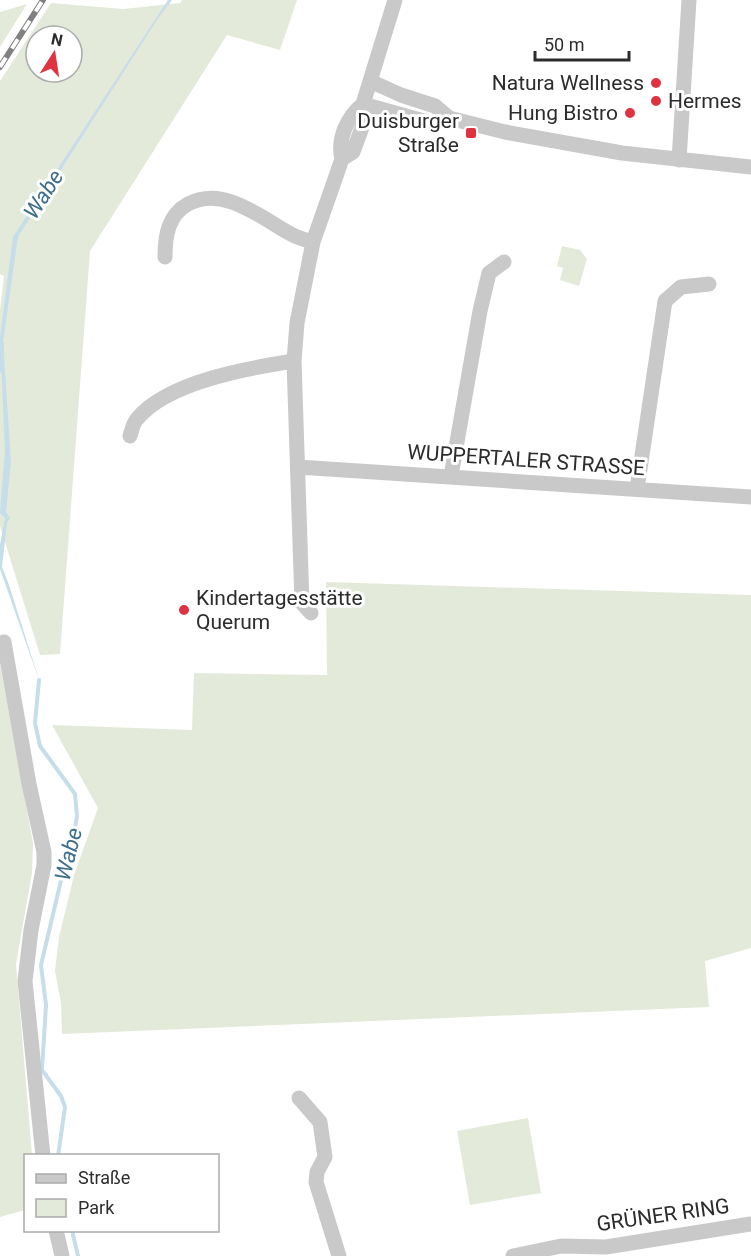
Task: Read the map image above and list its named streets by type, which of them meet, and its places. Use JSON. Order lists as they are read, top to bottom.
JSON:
{
  "streets": {
    "street": ["WUPPERTALER STRASSE", "GRÜNER RING"]
  },
  "water": ["Wabe"],
  "places": {
    "other": [
      "Natura Wellness",
      "Hermes",
      "Hung Bistro",
      "Kindertagesstätte Querum"
    ],
    "transit": ["Duisburger Straße"]
  },
  "legend": ["Straße", "Park"],
  "scale_bar": "50 m",
  "north": "top"
}
